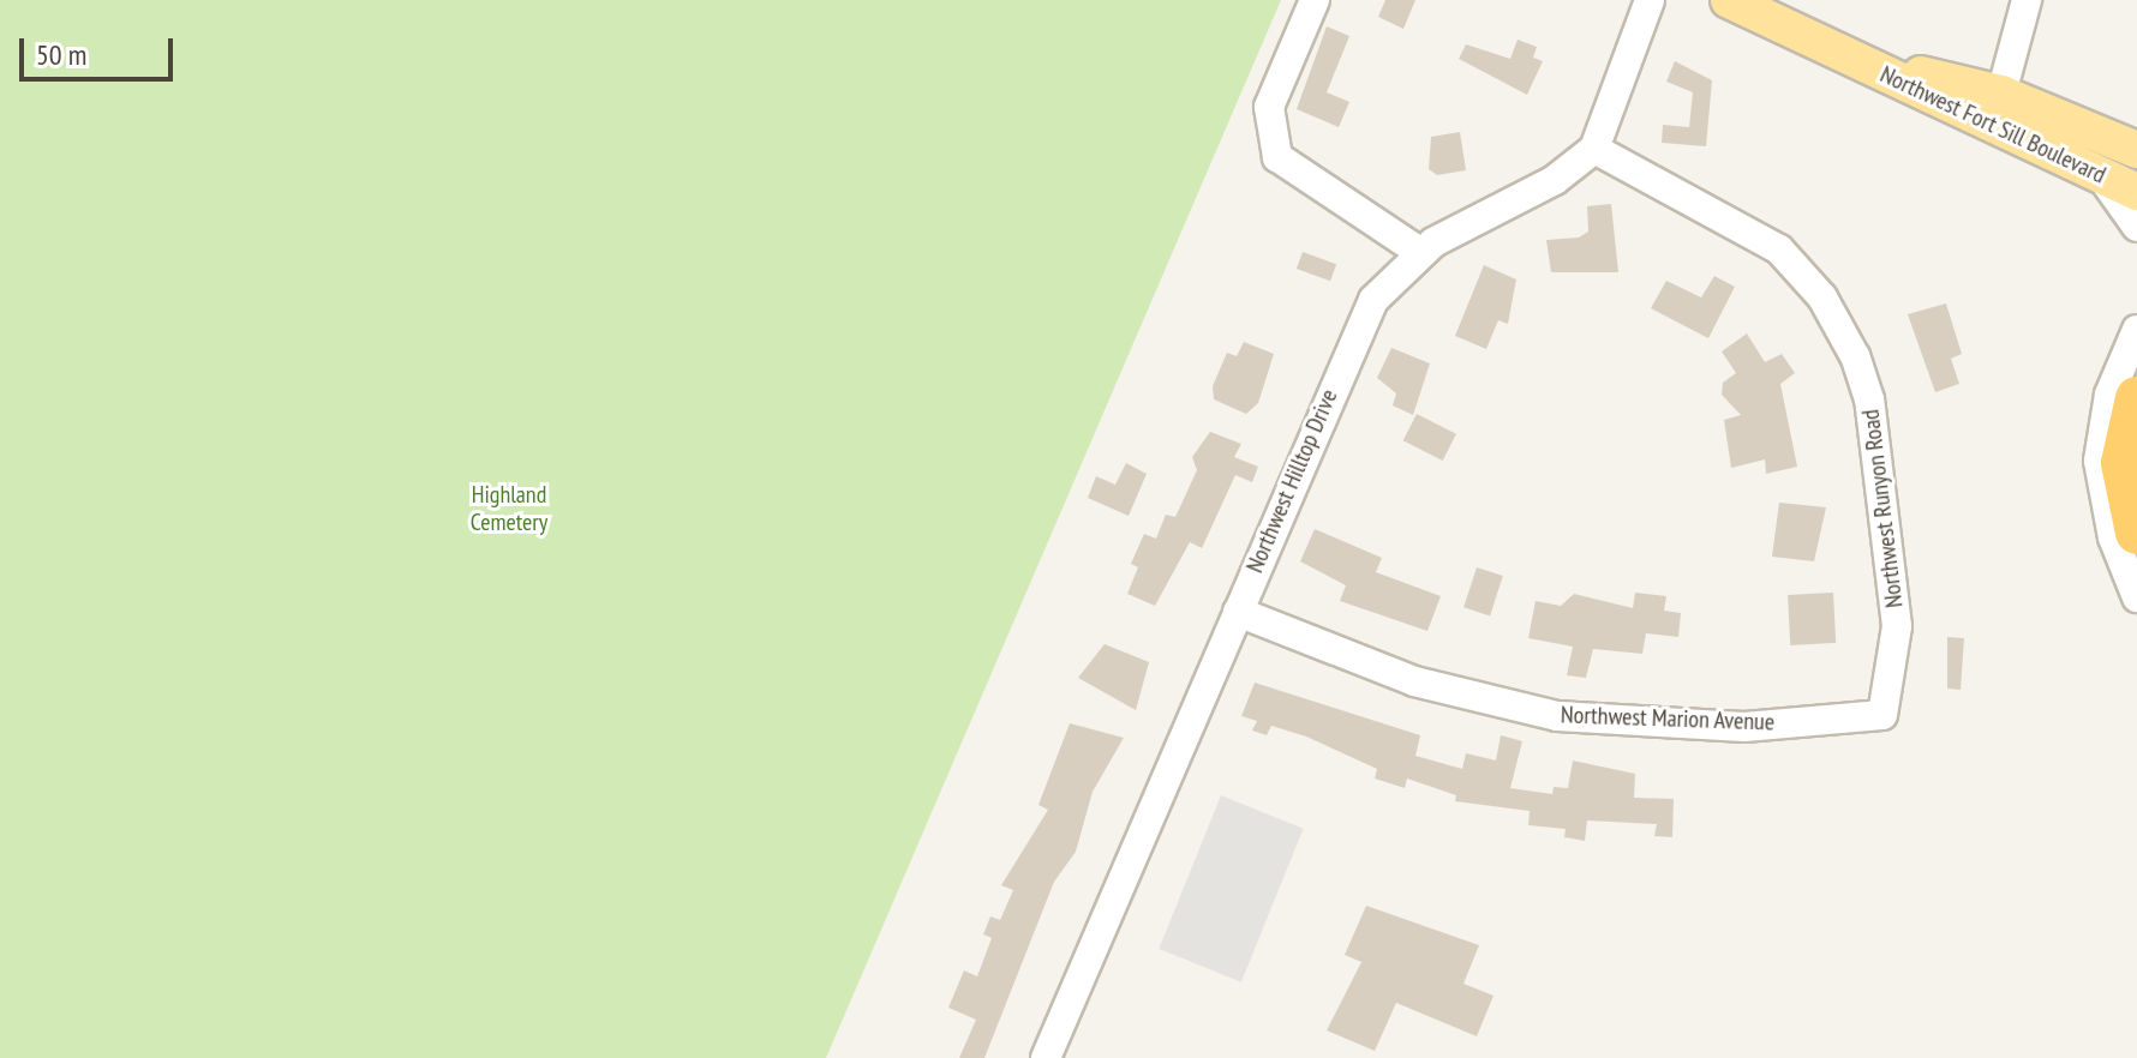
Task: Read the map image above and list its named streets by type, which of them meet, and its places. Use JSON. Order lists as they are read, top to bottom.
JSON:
{
  "streets": {
    "main road": ["Northwest Fort Sill Boulevard"],
    "street": ["Northwest Hilltop Drive", "Northwest Runyon Road", "Northwest Marion Avenue"]
  },
  "crossings": [
    ["Northwest Hilltop Drive", "Northwest Runyon Road"],
    ["Northwest Hilltop Drive", "Northwest Marion Avenue"],
    ["Northwest Runyon Road", "Northwest Marion Avenue"]
  ],
  "parks": ["Highland Cemetery"],
  "scale_bar": "50 m"
}
